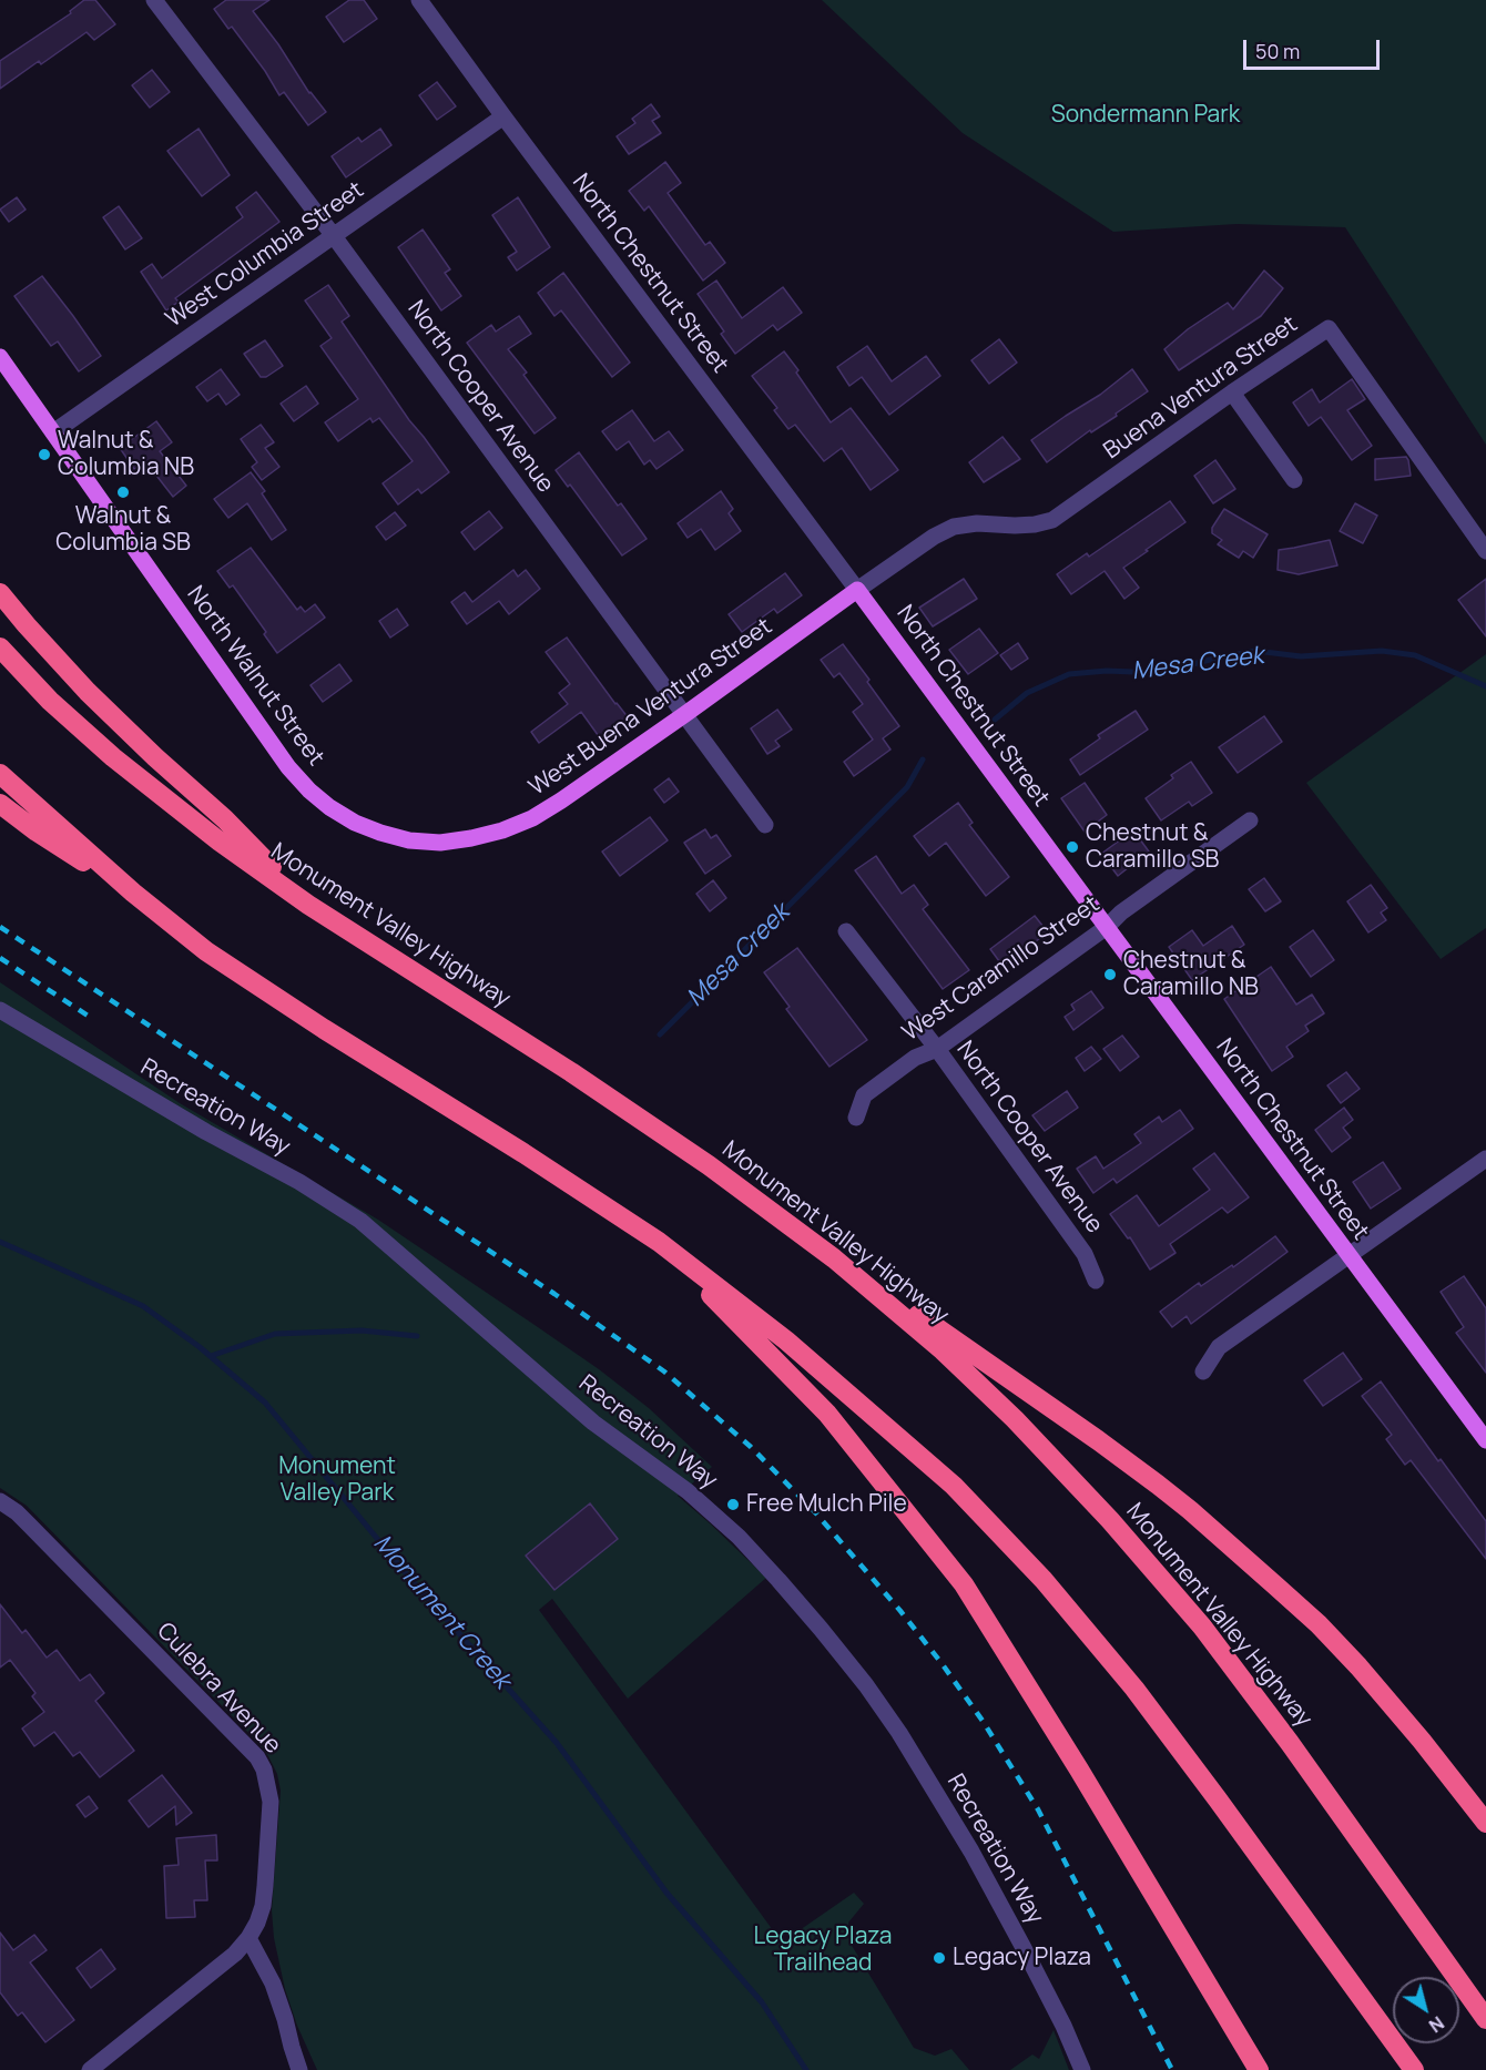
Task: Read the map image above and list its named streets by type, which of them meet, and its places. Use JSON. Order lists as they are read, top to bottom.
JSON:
{
  "streets": {
    "highway": ["Monument Valley Highway"],
    "main road": ["North Chestnut Street", "North Walnut Street", "West Buena Ventura Street"],
    "street": [
      "West Columbia Street",
      "Buena Ventura Street",
      "North Cooper Avenue",
      "West Caramillo Street",
      "Recreation Way",
      "Culebra Avenue"
    ]
  },
  "crossings": [
    ["West Columbia Street", "North Chestnut Street"],
    ["West Columbia Street", "North Cooper Avenue"],
    ["West Columbia Street", "North Walnut Street"],
    ["North Chestnut Street", "Buena Ventura Street"],
    ["North Chestnut Street", "West Buena Ventura Street"],
    ["North Chestnut Street", "West Caramillo Street"],
    ["Buena Ventura Street", "West Buena Ventura Street"],
    ["North Cooper Avenue", "West Buena Ventura Street"],
    ["North Cooper Avenue", "West Caramillo Street"],
    ["North Walnut Street", "West Buena Ventura Street"]
  ],
  "water": ["Mesa Creek", "Monument Creek"],
  "parks": ["Sondermann Park", "Monument Valley Park", "Legacy Plaza Trailhead"],
  "places": [
    "Walnut & Columbia NB",
    "Walnut & Columbia SB",
    "Chestnut & Caramillo SB",
    "Chestnut & Caramillo NB",
    "Free Mulch Pile",
    "Legacy Plaza"
  ],
  "scale_bar": "50 m",
  "north": "bottom right"
}
